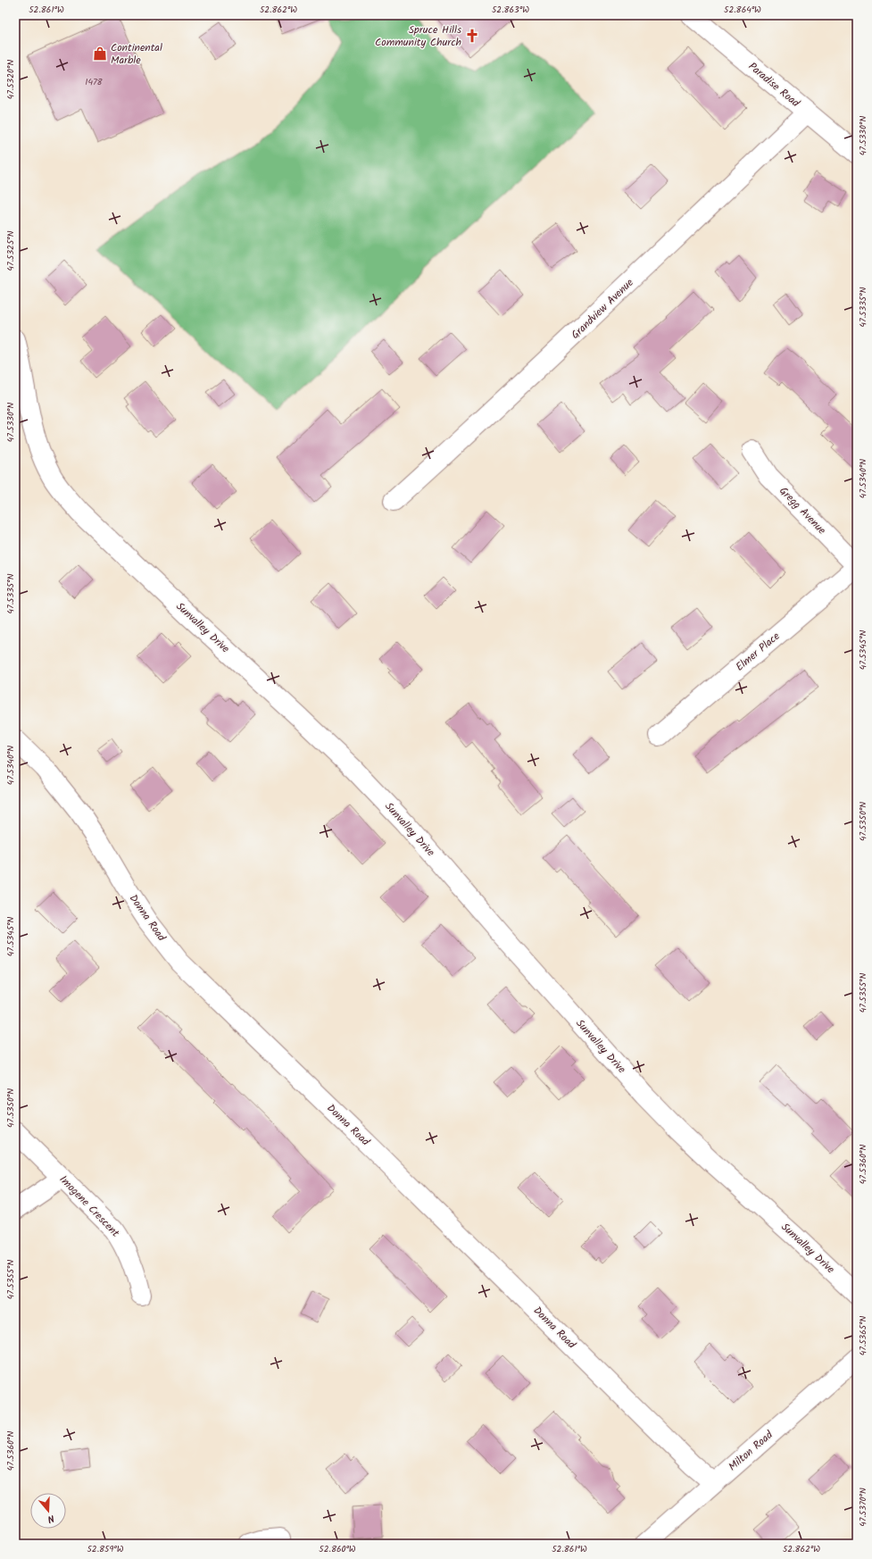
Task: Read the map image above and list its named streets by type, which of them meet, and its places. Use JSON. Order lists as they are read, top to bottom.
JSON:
{
  "streets": {
    "street": [
      "Paradise Road",
      "Grandview Avenue",
      "Gregg Avenue",
      "Sunvalley Drive",
      "Elmer Place",
      "Donna Road",
      "Imogene Crescent",
      "Milton Road"
    ]
  },
  "crossings": [
    ["Paradise Road", "Grandview Avenue"],
    ["Gregg Avenue", "Elmer Place"],
    ["Donna Road", "Milton Road"]
  ],
  "places": {
    "church": ["Spruce Hills Community Church"],
    "shop": ["Continental Marble"]
  },
  "house_numbers": ["1478"],
  "north": "bottom",
  "coordinates": [
    "52.861°W",
    "52.862°W",
    "52.863°W",
    "52.864°W",
    "47.5320°N",
    "47.5330°N",
    "47.5325°N",
    "47.5335°N",
    "47.5340°N",
    "47.5345°N",
    "47.5350°N",
    "47.5355°N",
    "47.5360°N",
    "47.5365°N",
    "47.5370°N",
    "52.859°W",
    "52.860°W"
  ]
}
